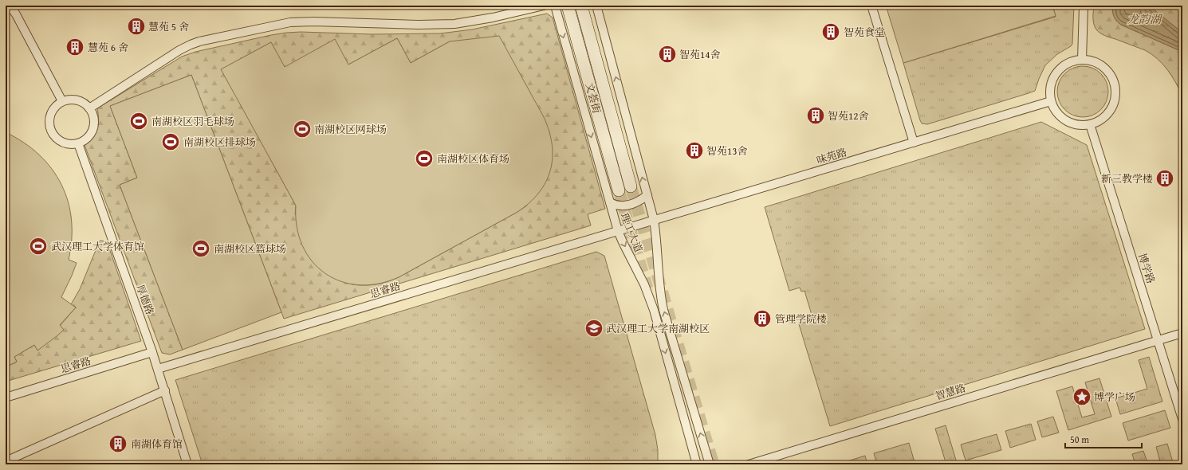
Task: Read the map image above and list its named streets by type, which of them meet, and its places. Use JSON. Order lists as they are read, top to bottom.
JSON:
{
  "streets": {
    "main road": ["文荟街"],
    "street": [
      "味苑路",
      "理工大道",
      "博学路",
      "思睿路",
      "厚德路",
      "智慧路"
    ]
  },
  "crossings": [
    ["味苑路", "理工大道"],
    ["味苑路", "博学路"],
    ["味苑路", "思睿路"],
    ["理工大道", "思睿路"],
    ["博学路", "智慧路"],
    ["思睿路", "厚德路"]
  ],
  "water": ["龙韵湖"],
  "places": {
    "building": [
      "慧苑 5 舍",
      "智苑食堂",
      "慧苑 6 舍",
      "智苑14舍",
      "智苑12舍",
      "智苑13舍",
      "新三教学楼",
      "管理学院楼",
      "南湖体育馆"
    ],
    "sports": [
      "南湖校区羽毛球场",
      "南湖校区网球场",
      "南湖校区排球场",
      "南湖校区体育场",
      "武汉理工大学体育馆",
      "南湖校区篮球场"
    ],
    "school or university": ["武汉理工大学南湖校区"],
    "place": ["博学广场"]
  },
  "scale_bar": "50 m"
}
